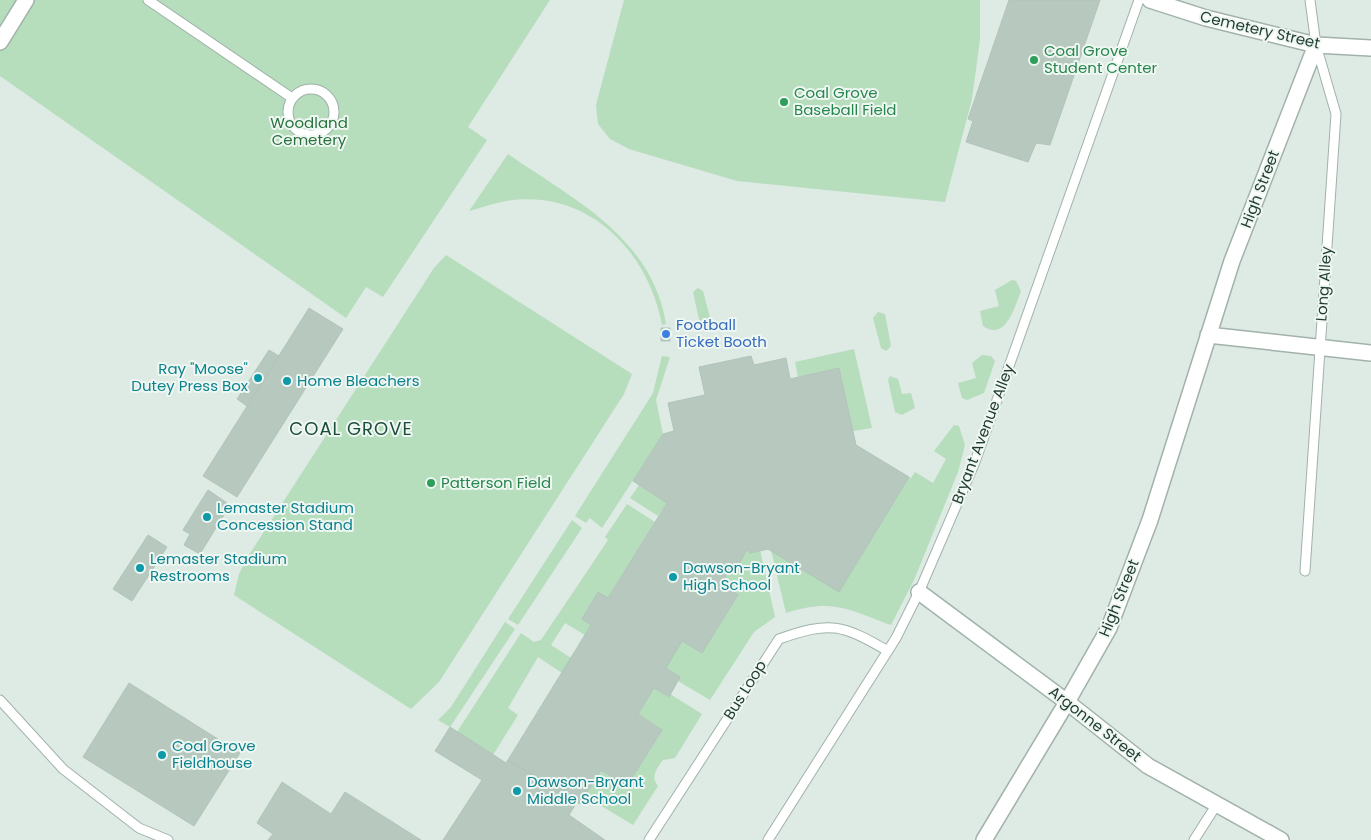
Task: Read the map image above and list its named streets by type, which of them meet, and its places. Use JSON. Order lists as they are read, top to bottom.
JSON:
{
  "streets": {
    "street": ["Cemetery Street", "High Street", "Argonne Street"],
    "lane": ["Long Alley", "Bryant Avenue Alley", "Bus Loop"]
  },
  "crossings": [
    ["Cemetery Street", "High Street"],
    ["Cemetery Street", "Long Alley"],
    ["High Street", "Long Alley"],
    ["High Street", "Argonne Street"],
    ["Bryant Avenue Alley", "Bus Loop"],
    ["Bryant Avenue Alley", "Argonne Street"]
  ],
  "districts": ["COAL GROVE"],
  "parks": ["Woodland Cemetery"],
  "places": [
    "Coal Grove Student Center",
    "Coal Grove Baseball Field",
    "Football Ticket Booth",
    "Ray \"Moose\" Dutey Press Box",
    "Home Bleachers",
    "Patterson Field",
    "Lemaster Stadium Concession Stand",
    "Lemaster Stadium Restrooms",
    "Dawson-Bryant High School",
    "Coal Grove Fieldhouse",
    "Dawson-Bryant Middle School"
  ]
}
